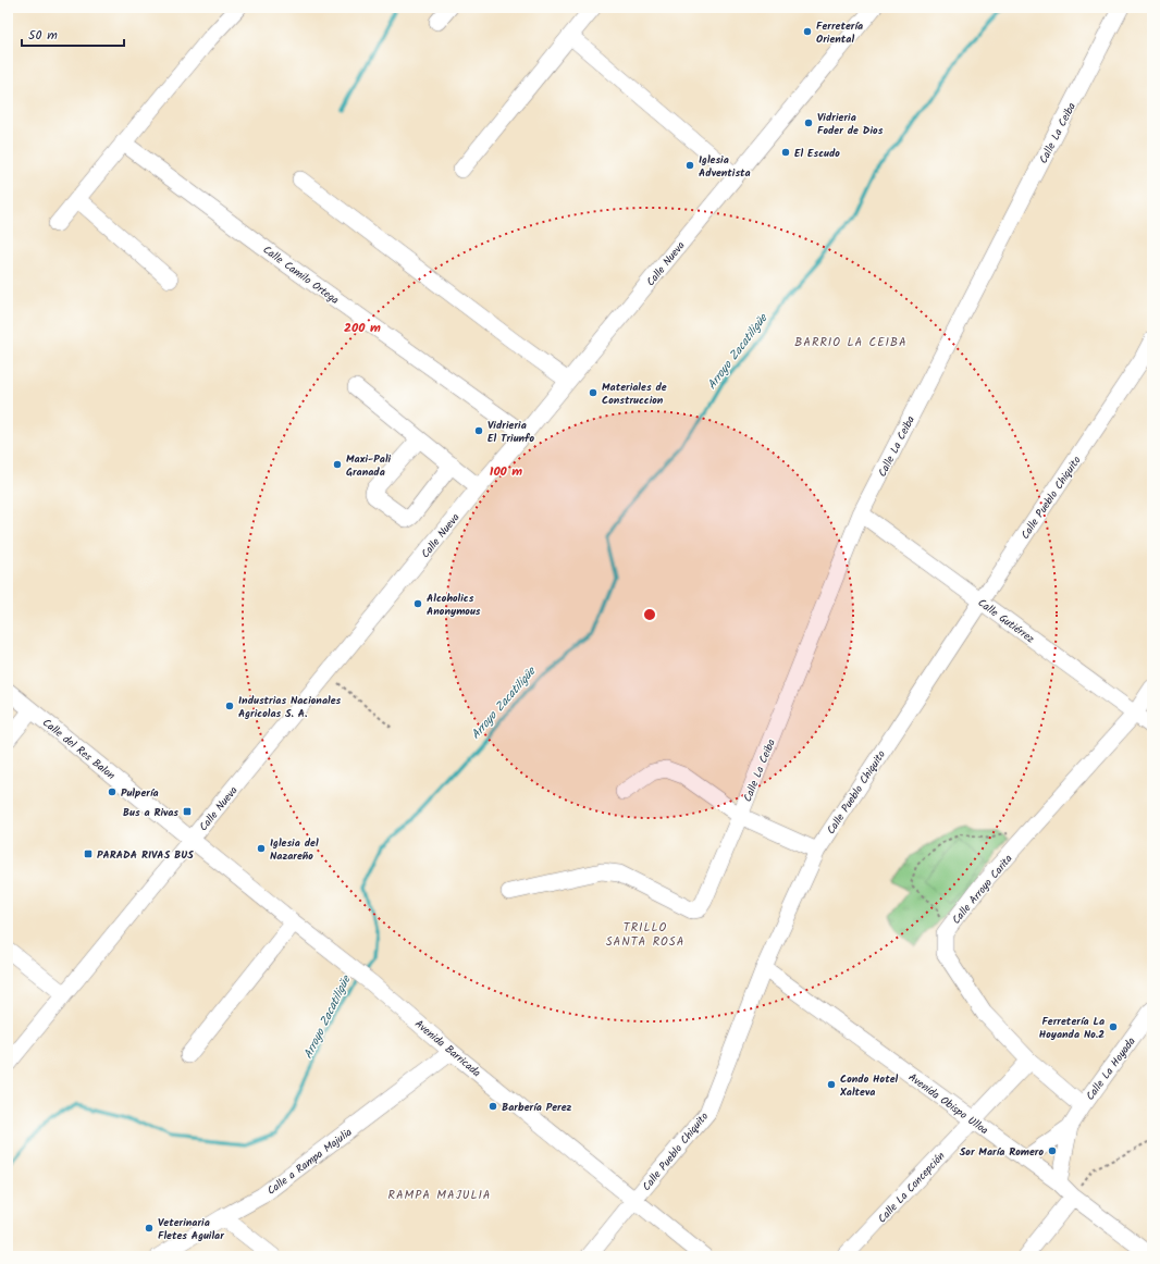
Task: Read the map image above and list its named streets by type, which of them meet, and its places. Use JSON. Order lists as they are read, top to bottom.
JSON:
{
  "streets": {
    "street": [
      "Calle La Ceiba",
      "Calle Nueva",
      "Calle Camilo Ortega",
      "Calle Pueblo Chiquito",
      "Calle Gutiérrez",
      "Calle del Res Balon",
      "Calle Arroyo Carita",
      "Avenida Barricada",
      "Calle La Hoyada",
      "Avenida Obispo Ulloa",
      "Calle a Rampa Majulia",
      "Calle La Concepción"
    ]
  },
  "crossings": [
    ["Calle La Ceiba", "Calle Gutiérrez"],
    ["Calle Nueva", "Calle Camilo Ortega"],
    ["Calle Nueva", "Calle del Res Balon"],
    ["Calle Nueva", "Avenida Barricada"],
    ["Calle Pueblo Chiquito", "Calle Gutiérrez"],
    ["Calle Pueblo Chiquito", "Avenida Barricada"],
    ["Calle Pueblo Chiquito", "Avenida Obispo Ulloa"],
    ["Calle Gutiérrez", "Calle Arroyo Carita"],
    ["Calle del Res Balon", "Avenida Barricada"],
    ["Calle Arroyo Carita", "Calle La Hoyada"],
    ["Calle Arroyo Carita", "Calle La Concepción"],
    ["Avenida Barricada", "Calle a Rampa Majulia"],
    ["Calle La Hoyada", "Avenida Obispo Ulloa"],
    ["Avenida Obispo Ulloa", "Calle La Concepción"]
  ],
  "districts": ["BARRIO LA CEIBA", "TRILLO SANTA ROSA", "RAMPA MAJULIA"],
  "water": ["Arroyo Zacatiligüe"],
  "places": {
    "other": [
      "Ferretería Oriental",
      "Vidrieria Foder de Dios",
      "El Escudo",
      "Iglesia Adventista",
      "Materiales de Construccion",
      "Vidrieria El Triunfo",
      "Maxi-Pali Granada",
      "Alcoholics Anonymous",
      "Industrias Nacionales Agricolas S. A.",
      "Pulpería",
      "Iglesia del Nazareño",
      "Ferretería La Hoyanda No.2",
      "Condo Hotel Xalteva",
      "Barbería Perez",
      "Sor María Romero",
      "Veterinaria Fletes Aguilar"
    ],
    "transit": ["Bus a Rivas", "PARADA RIVAS BUS"]
  },
  "scale_bar": "50 m",
  "rings": ["200 m", "100 m"]
}
